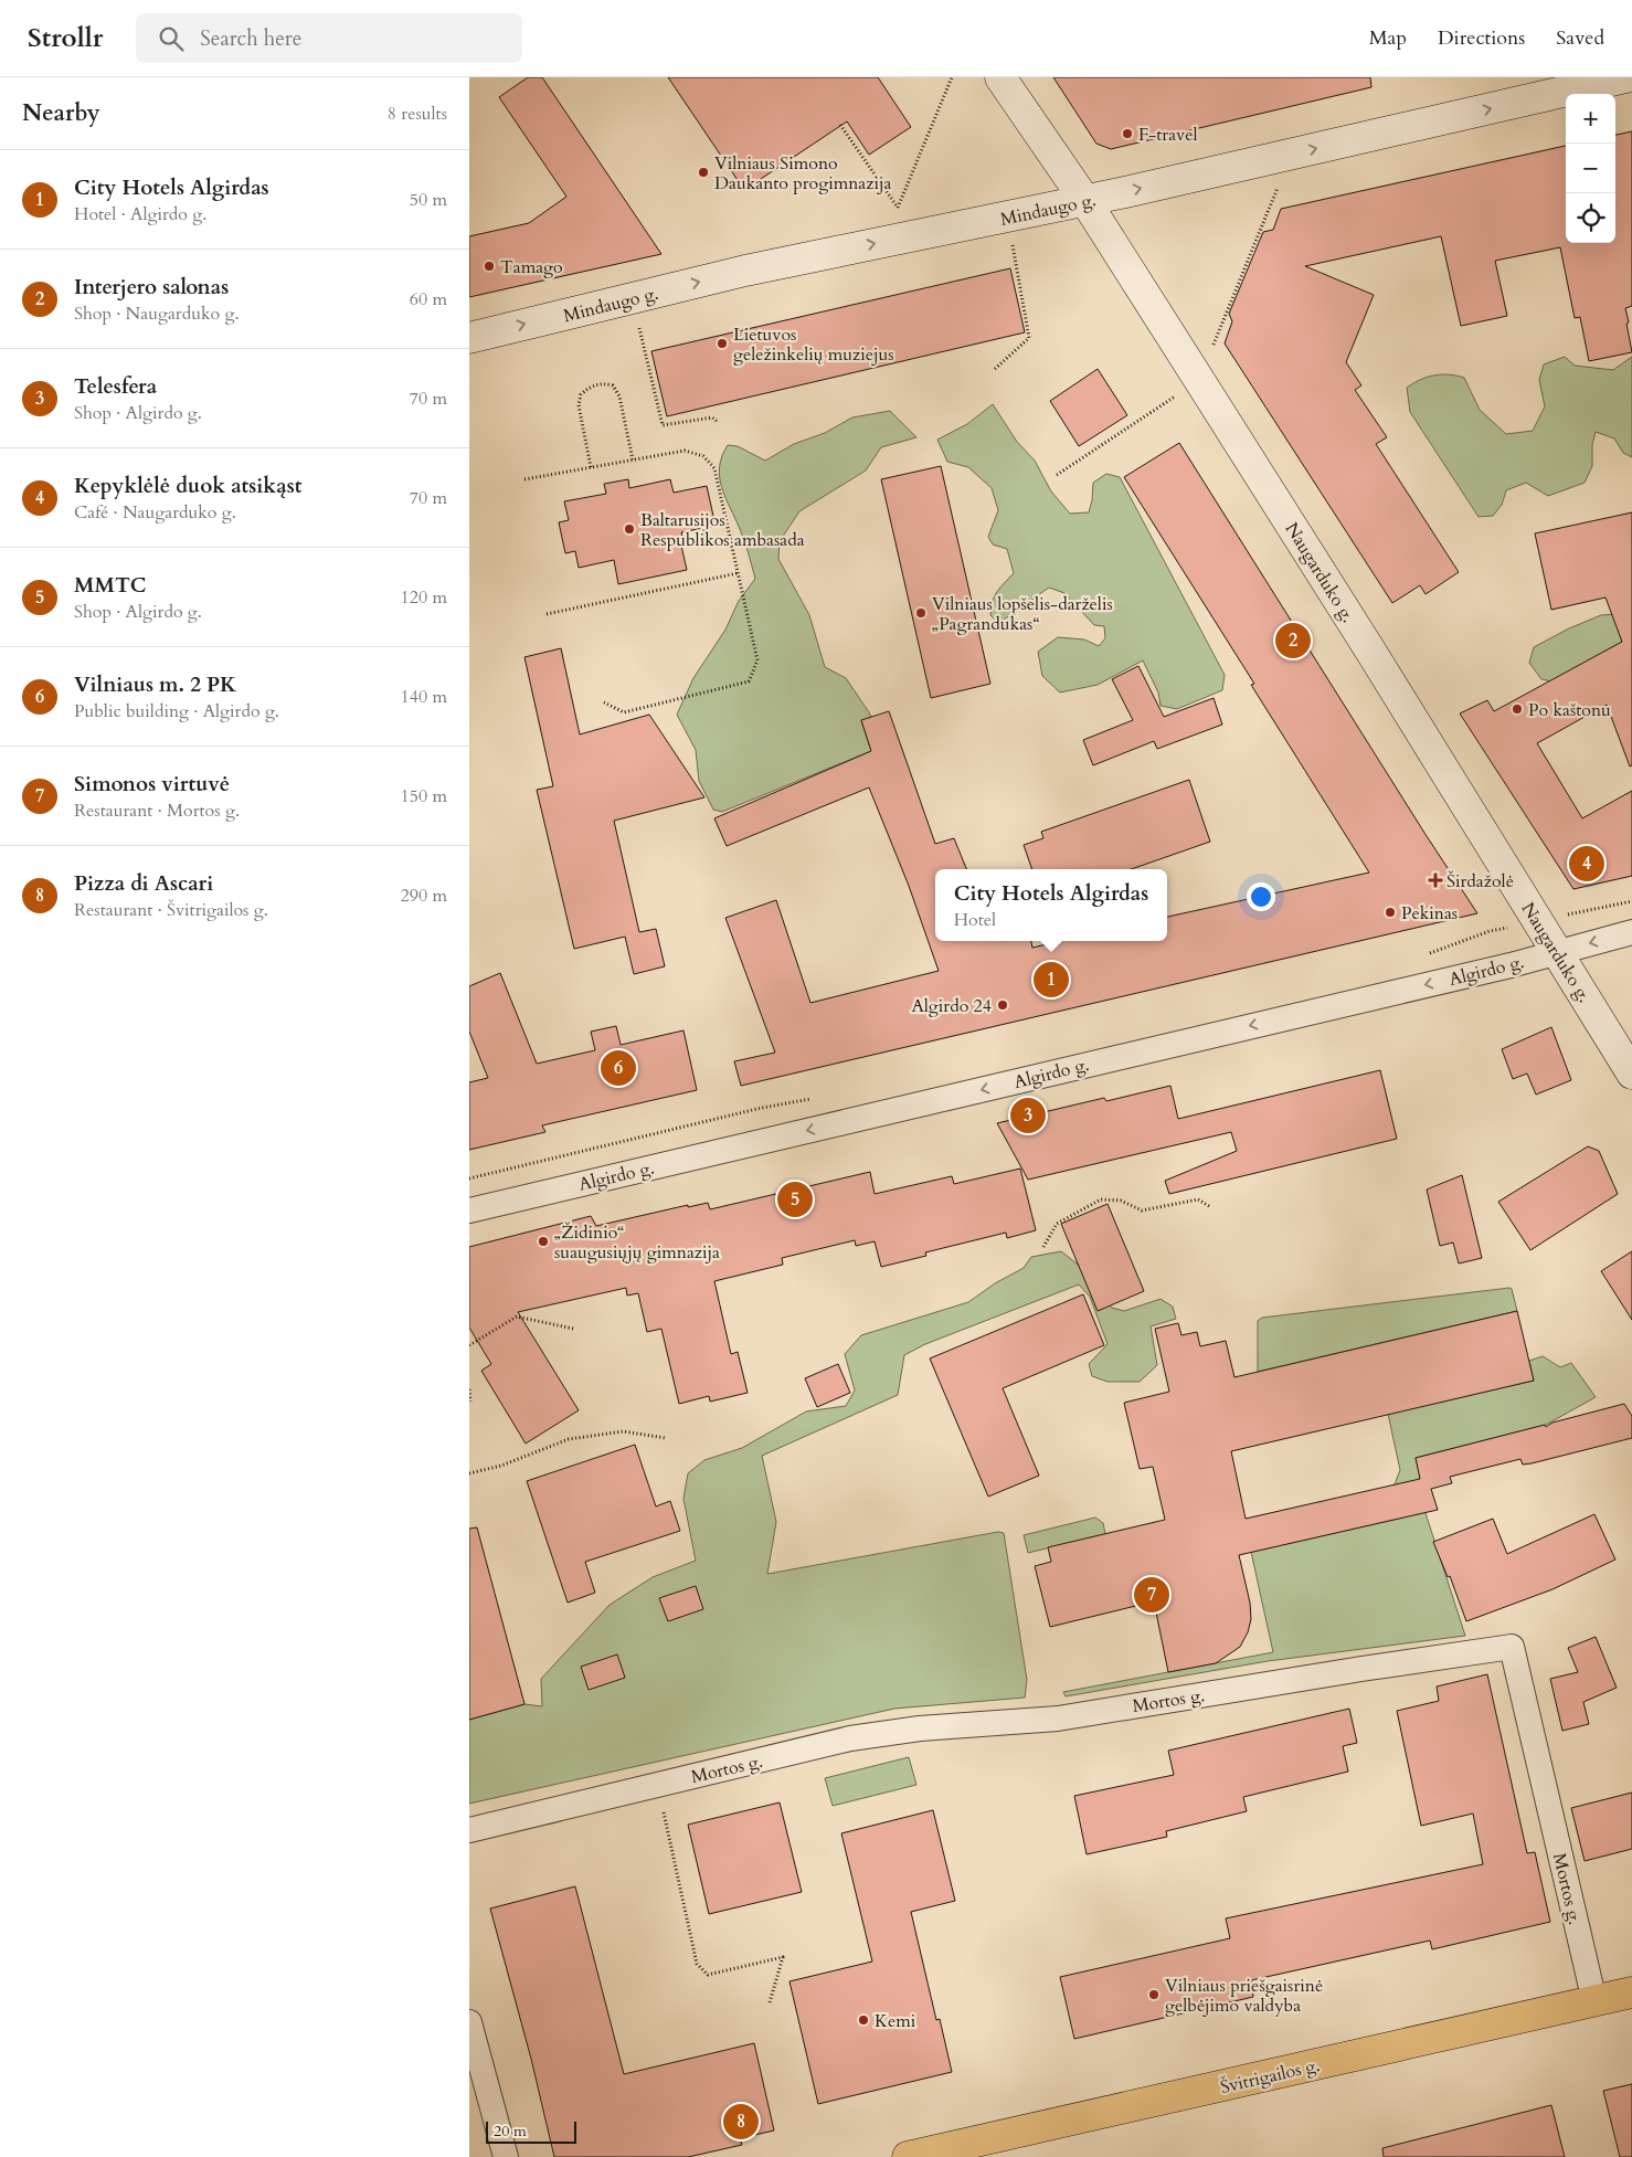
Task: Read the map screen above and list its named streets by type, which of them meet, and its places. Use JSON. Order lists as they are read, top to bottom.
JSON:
{
  "streets": {
    "main road": ["Mindaugo g.", "Naugarduko g.", "Švitrigailos g."],
    "street": ["Algirdo g.", "Mortos g."]
  },
  "crossings": [
    ["Mindaugo g.", "Naugarduko g."],
    ["Naugarduko g.", "Algirdo g."],
    ["Mortos g.", "Švitrigailos g."]
  ],
  "one_way": ["Mindaugo g.", "Algirdo g."],
  "places": {
    "other": [
      "F-travel",
      "Vilniaus Simono Daukanto progimnazija",
      "Tamago",
      "Lietuvos geležinkelių muziejus",
      "Baltarusijos Respublikos ambasada",
      "Vilniaus lopšelis-darželis „Pagrandukas“",
      "Po kaštonu",
      "Pekinas",
      "Algirdo 24",
      "„Židinio“ suaugusiųjų gimnazija",
      "Vilniaus priešgaisrinė gelbėjimo valdyba",
      "Kemi"
    ],
    "health": ["Širdažolė"]
  },
  "scale_bar": "20 m",
  "page": {
    "header": "Strollr",
    "search": "Search here",
    "nav": ["Map", "Directions", "Saved"],
    "heading": ["Nearby", "8 results"],
    "map_buttons": ["+", "−"],
    "list": [
      {
        "mark": "1",
        "name": "City Hotels Algirdas",
        "note": "Hotel · Algirdo g.",
        "value": "50 m"
      },
      {
        "mark": "2",
        "name": "Interjero salonas",
        "note": "Shop · Naugarduko g.",
        "value": "60 m"
      },
      {
        "mark": "3",
        "name": "Telesfera",
        "note": "Shop · Algirdo g.",
        "value": "70 m"
      },
      {
        "mark": "4",
        "name": "Kepyklėlė duok atsikąst",
        "note": "Café · Naugarduko g.",
        "value": "70 m"
      },
      {
        "mark": "5",
        "name": "MMTC",
        "note": "Shop · Algirdo g.",
        "value": "120 m"
      },
      {
        "mark": "6",
        "name": "Vilniaus m. 2 PK",
        "note": "Public building · Algirdo g.",
        "value": "140 m"
      },
      {
        "mark": "7",
        "name": "Simonos virtuvė",
        "note": "Restaurant · Mortos g.",
        "value": "150 m"
      },
      {
        "mark": "8",
        "name": "Pizza di Ascari",
        "note": "Restaurant · Švitrigailos g.",
        "value": "290 m"
      }
    ],
    "pins": [
      "2",
      "4",
      "1",
      "6",
      "3",
      "5",
      "7",
      "8"
    ],
    "popup": ["City Hotels Algirdas", "Hotel"],
    "scale": "20 m"
  }
}
